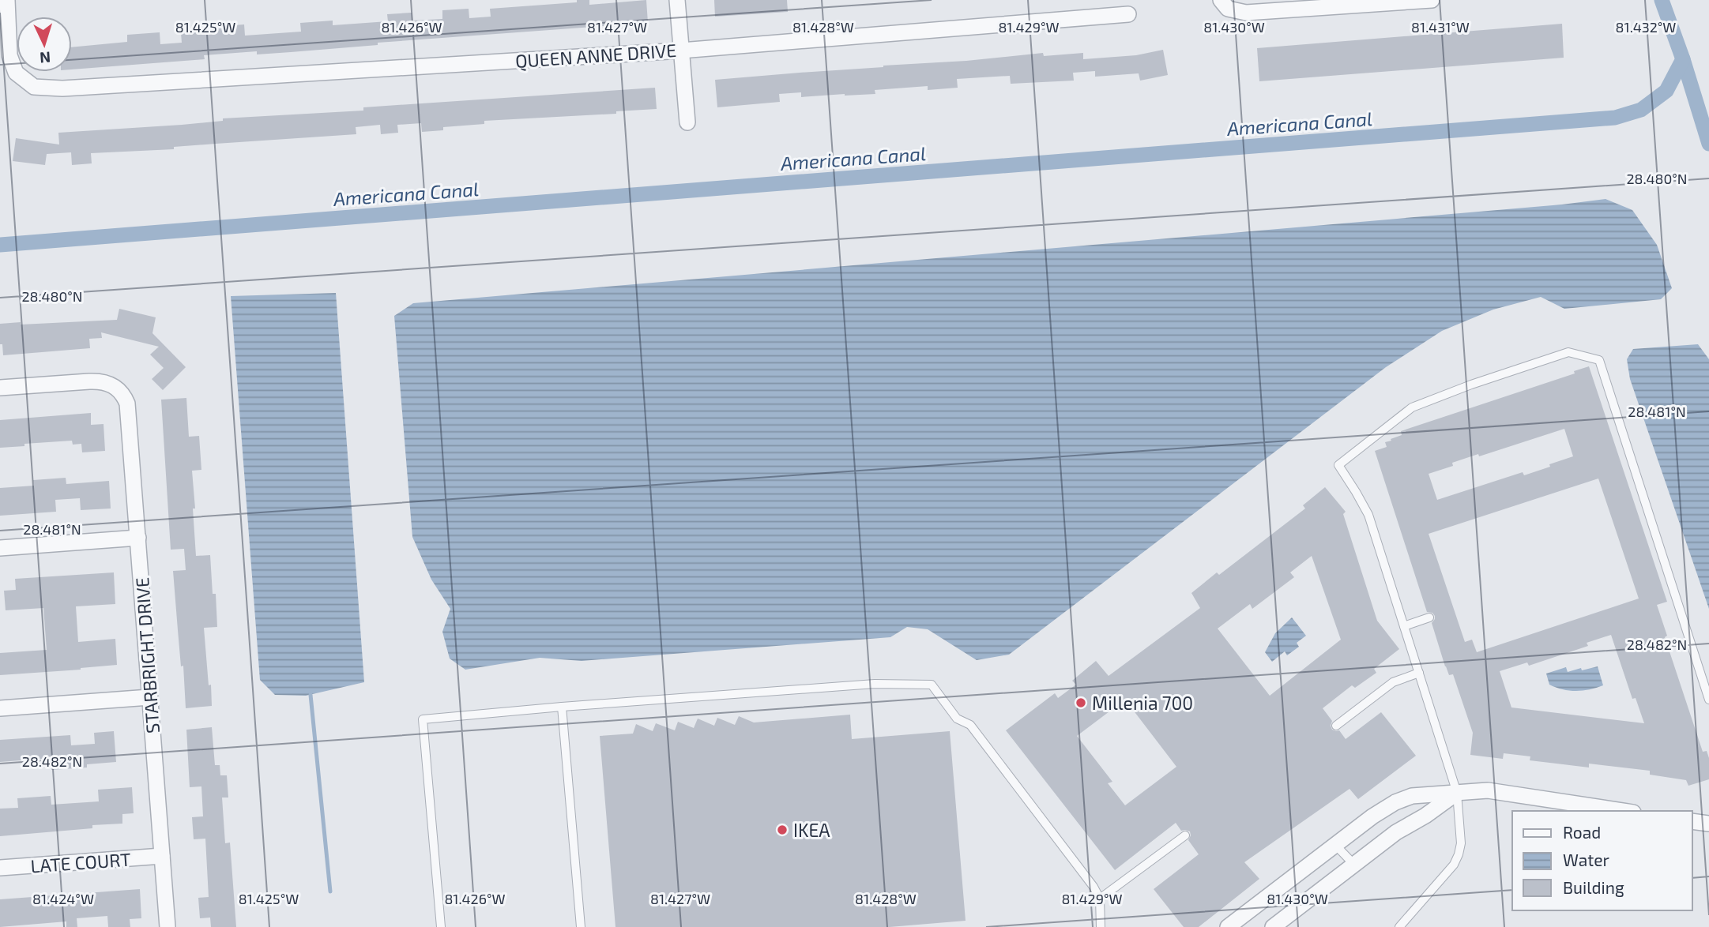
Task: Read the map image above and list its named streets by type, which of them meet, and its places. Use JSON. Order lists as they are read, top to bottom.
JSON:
{
  "streets": {
    "street": ["QUEEN ANNE DRIVE", "STARBRIGHT DRIVE", "LATE COURT"]
  },
  "crossings": [
    ["STARBRIGHT DRIVE", "LATE COURT"]
  ],
  "water": ["Americana Canal"],
  "places": ["Millenia 700", "IKEA"],
  "legend": ["Road", "Water", "Building"],
  "north": "bottom",
  "coordinates": [
    "81.425°W",
    "81.426°W",
    "81.427°W",
    "81.428°W",
    "81.429°W",
    "81.430°W",
    "81.431°W",
    "81.432°W",
    "28.480°N",
    "28.481°N",
    "28.482°N",
    "81.424°W"
  ]
}
